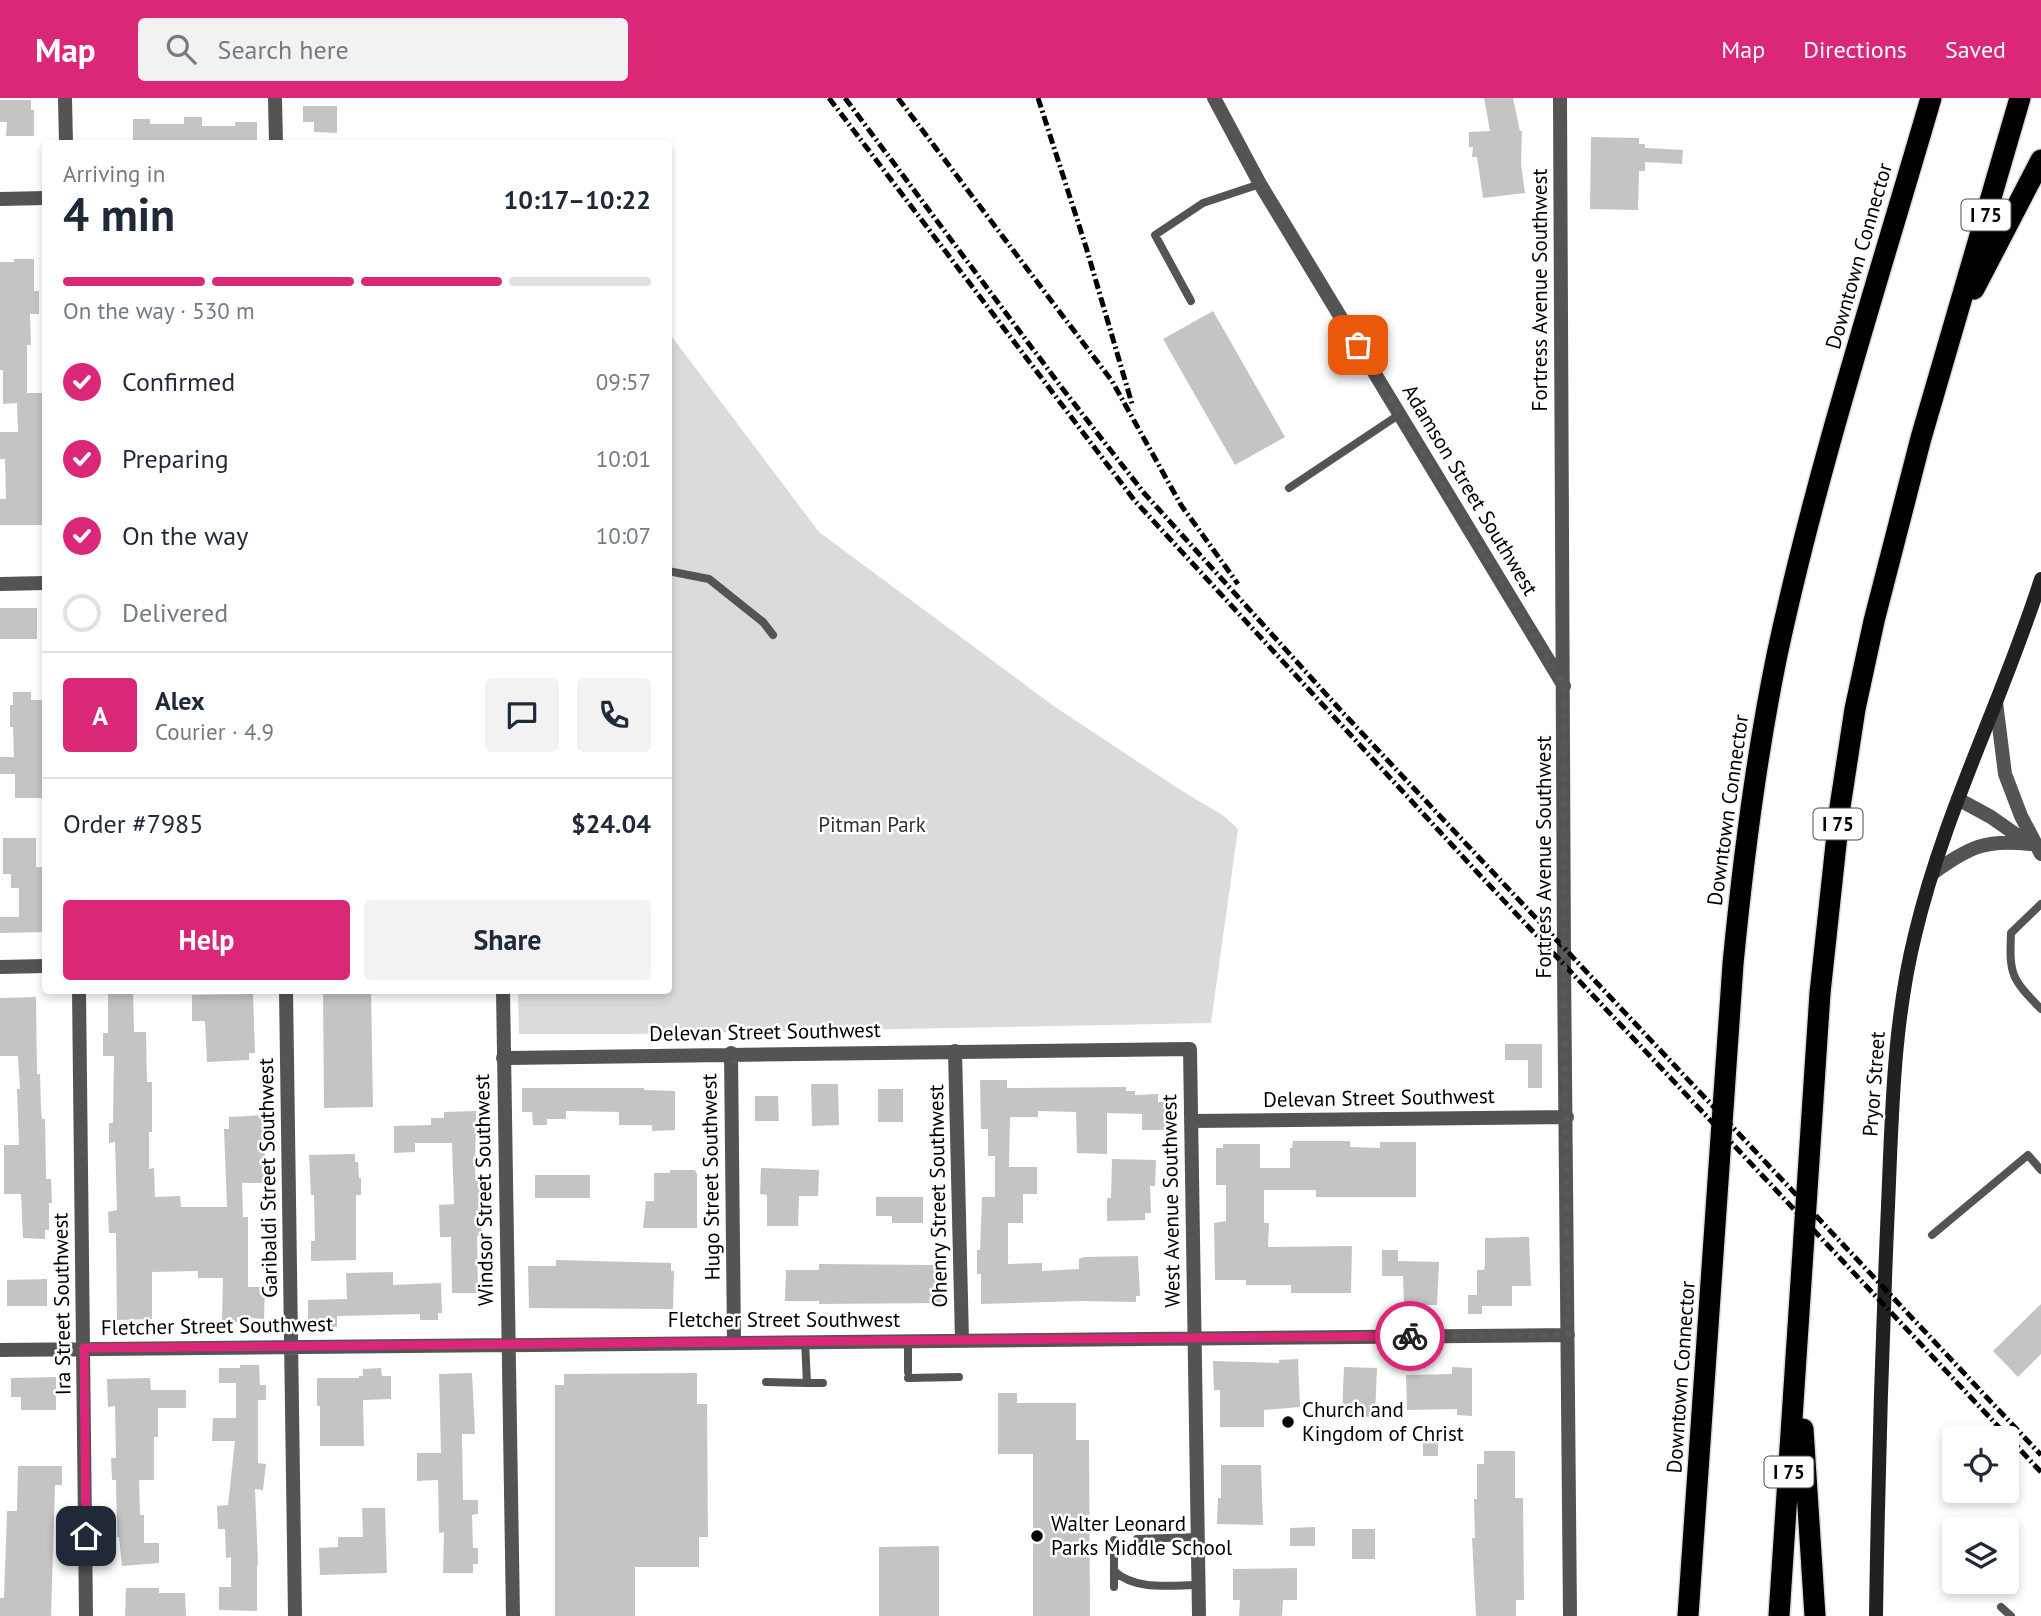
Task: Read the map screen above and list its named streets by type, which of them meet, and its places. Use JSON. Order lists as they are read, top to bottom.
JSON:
{
  "streets": {
    "highway": ["I 75", "Downtown Connector"],
    "main road": ["Pryor Street"],
    "street": [
      "Fortress Avenue Southwest",
      "Adamson Street Southwest",
      "Delevan Street Southwest",
      "Hugo Street Southwest",
      "Garibaldi Street Southwest",
      "Windsor Street Southwest",
      "Ohenry Street Southwest",
      "West Avenue Southwest",
      "Ira Street Southwest",
      "Fletcher Street Southwest"
    ]
  },
  "crossings": [
    ["Fortress Avenue Southwest", "Adamson Street Southwest"],
    ["Fortress Avenue Southwest", "Delevan Street Southwest"],
    ["Fortress Avenue Southwest", "Fletcher Street Southwest"],
    ["Delevan Street Southwest", "Hugo Street Southwest"],
    ["Delevan Street Southwest", "Windsor Street Southwest"],
    ["Delevan Street Southwest", "Ohenry Street Southwest"],
    ["Delevan Street Southwest", "West Avenue Southwest"],
    ["Hugo Street Southwest", "Fletcher Street Southwest"],
    ["Garibaldi Street Southwest", "Fletcher Street Southwest"],
    ["Windsor Street Southwest", "Fletcher Street Southwest"],
    ["Ohenry Street Southwest", "Fletcher Street Southwest"],
    ["West Avenue Southwest", "Fletcher Street Southwest"],
    ["Ira Street Southwest", "Fletcher Street Southwest"]
  ],
  "parks": ["Pitman Park"],
  "places": ["Church and Kingdom of Christ", "Walter Leonard Parks Middle School"],
  "page": {
    "header": "Map",
    "search": "Search here",
    "nav": ["Map", "Directions", "Saved"],
    "heading": ["4 min", "Arriving in", "10:17–10:22"],
    "panel": [
      "Alex",
      "Courier · 4.9",
      "Order #7985",
      "$24.04"
    ],
    "bar": "On the way · 530 m",
    "list": [
      ["Confirmed", "09:57"],
      ["Preparing", "10:01"],
      ["On the way", "10:07"],
      "Delivered"
    ],
    "round": "A",
    "buttons": ["Help", "Share"]
  }
}
